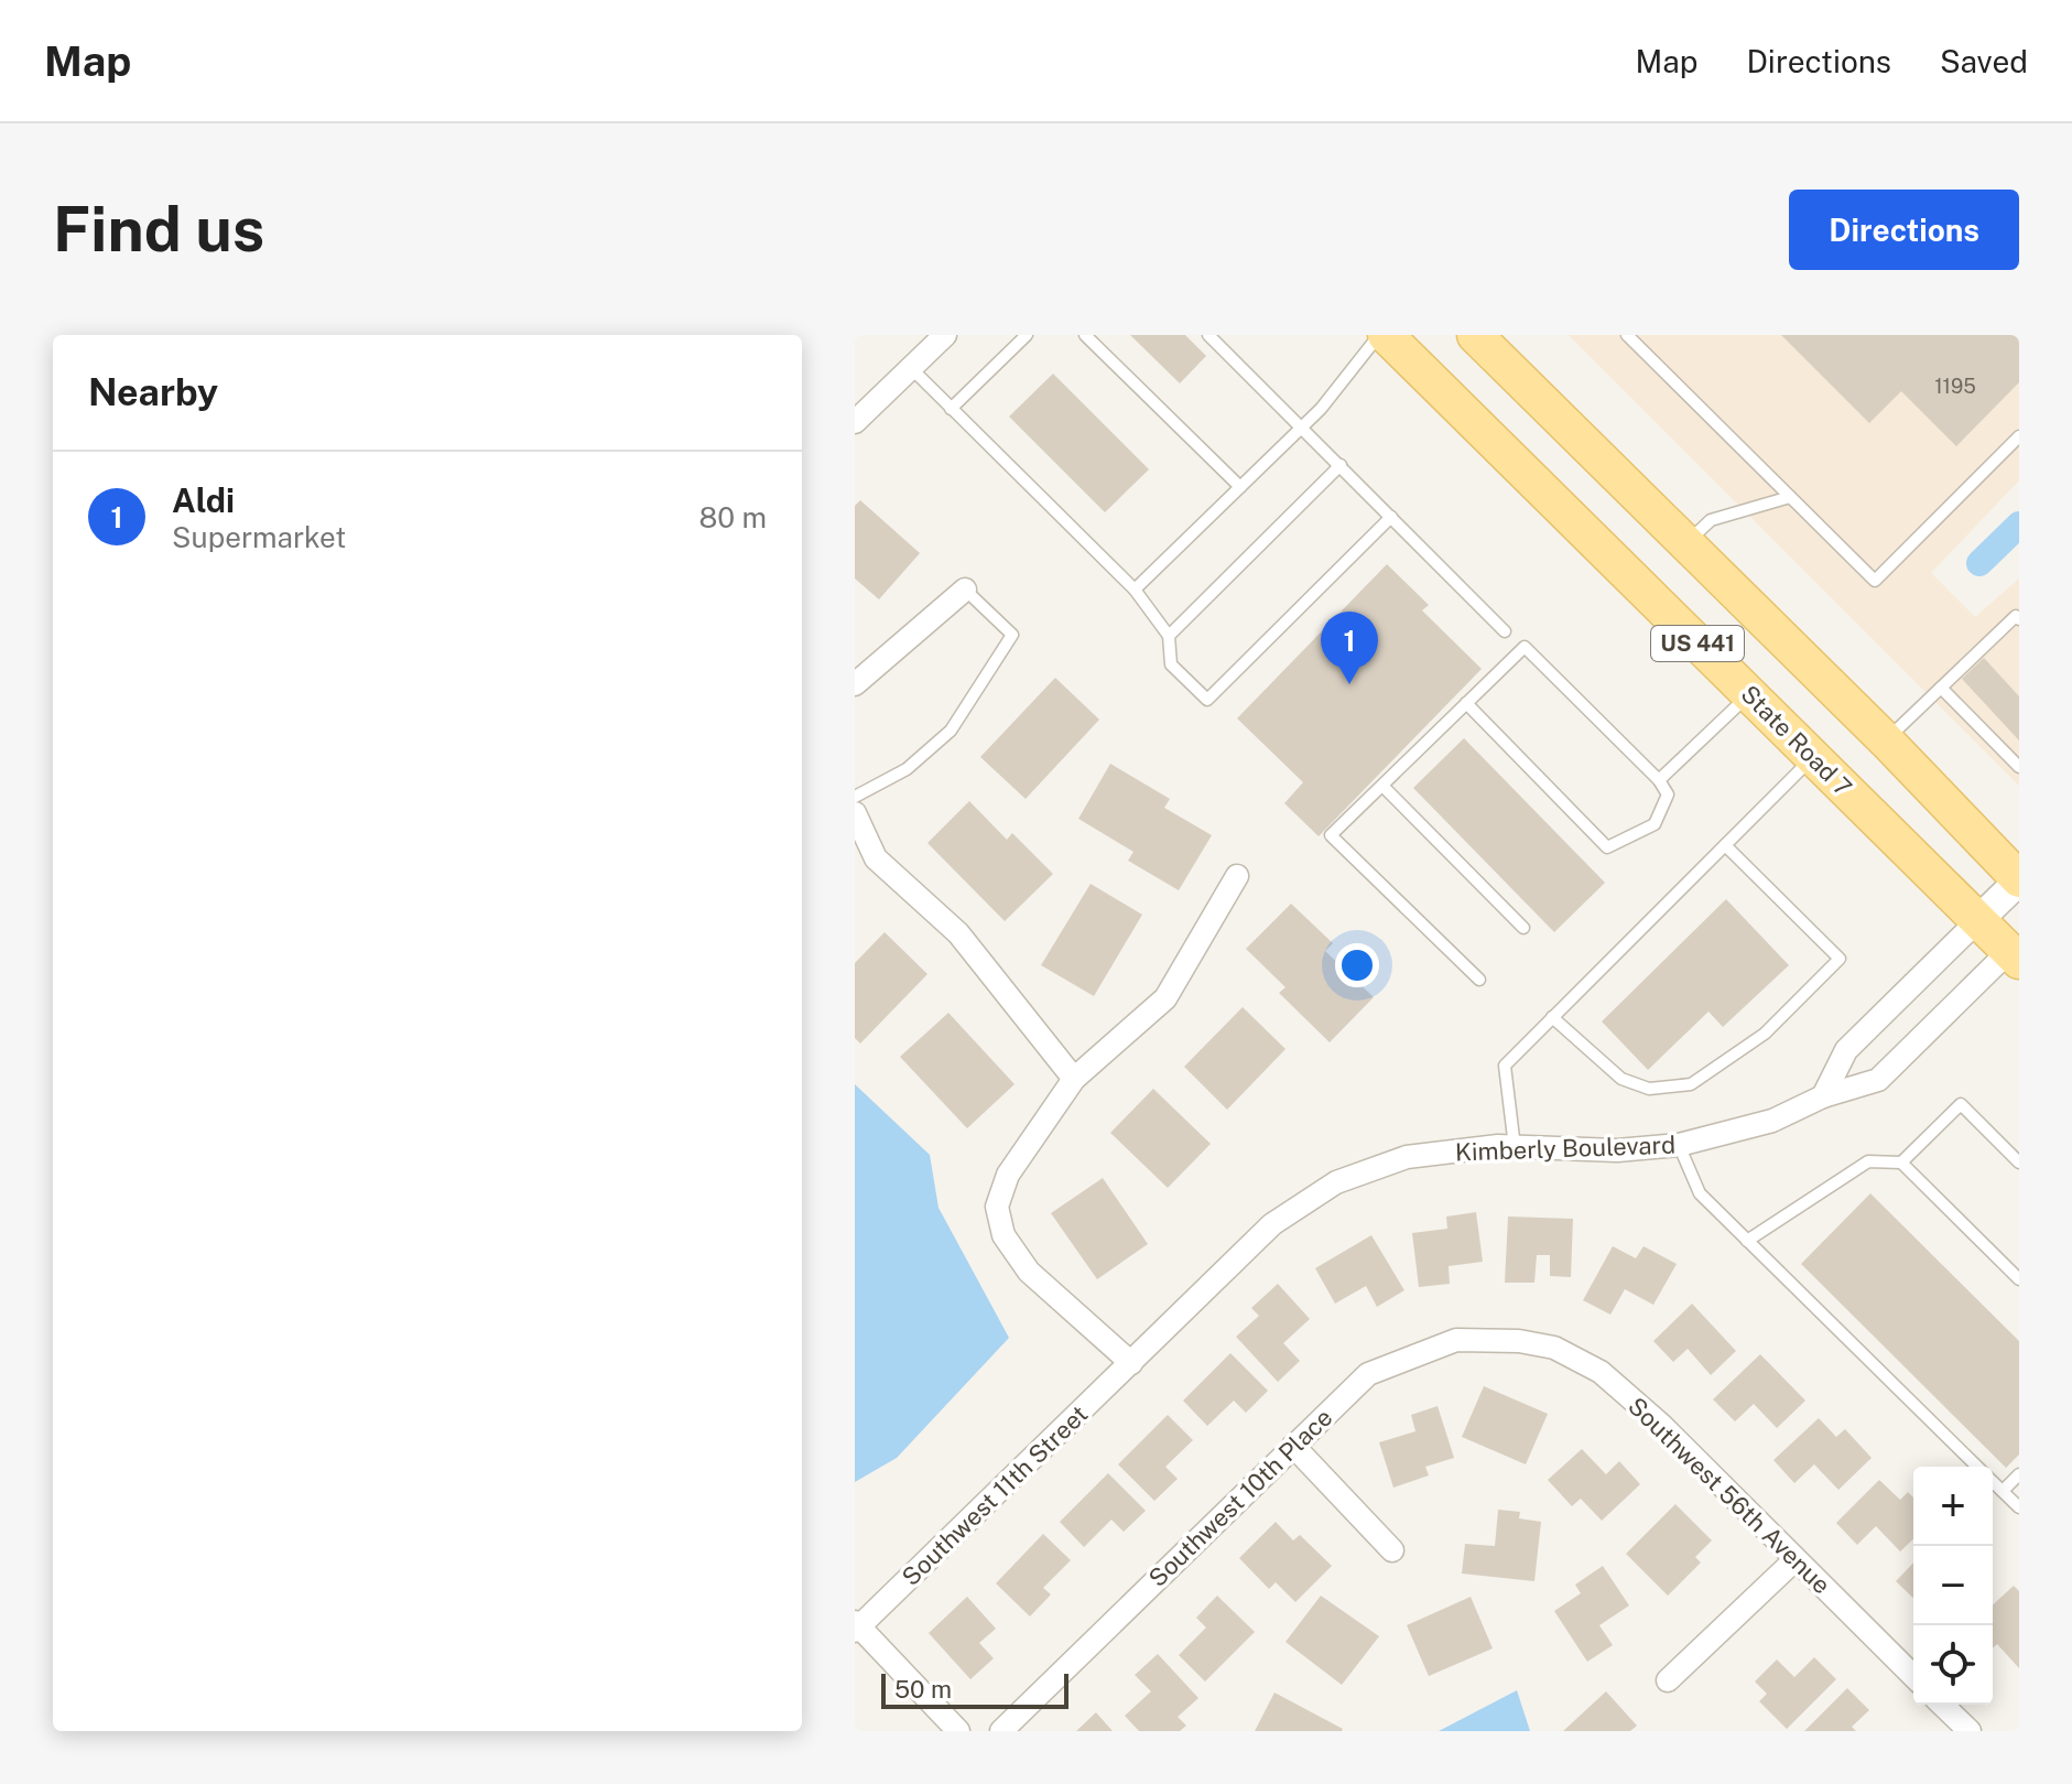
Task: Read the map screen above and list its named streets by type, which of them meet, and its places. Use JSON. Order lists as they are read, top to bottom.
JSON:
{
  "streets": {
    "main road": ["US 441", "State Road 7"],
    "street": [
      "Kimberly Boulevard",
      "Southwest 11th Street",
      "Southwest 56th Avenue",
      "Southwest 10th Place"
    ]
  },
  "crossings": [
    ["State Road 7", "Kimberly Boulevard"],
    ["Kimberly Boulevard", "Southwest 11th Street"],
    ["Southwest 56th Avenue", "Southwest 10th Place"]
  ],
  "house_numbers": ["1195"],
  "scale_bar": "50 m",
  "page": {
    "header": "Map",
    "nav": ["Map", "Directions", "Saved"],
    "buttons": "Directions",
    "title": "Find us",
    "heading": "Nearby",
    "list": [
      {
        "mark": "1",
        "name": "Aldi",
        "note": "Supermarket",
        "value": "80 m"
      }
    ],
    "pins": "1",
    "map_buttons": ["+", "−"],
    "scale": "50 m"
  }
}
